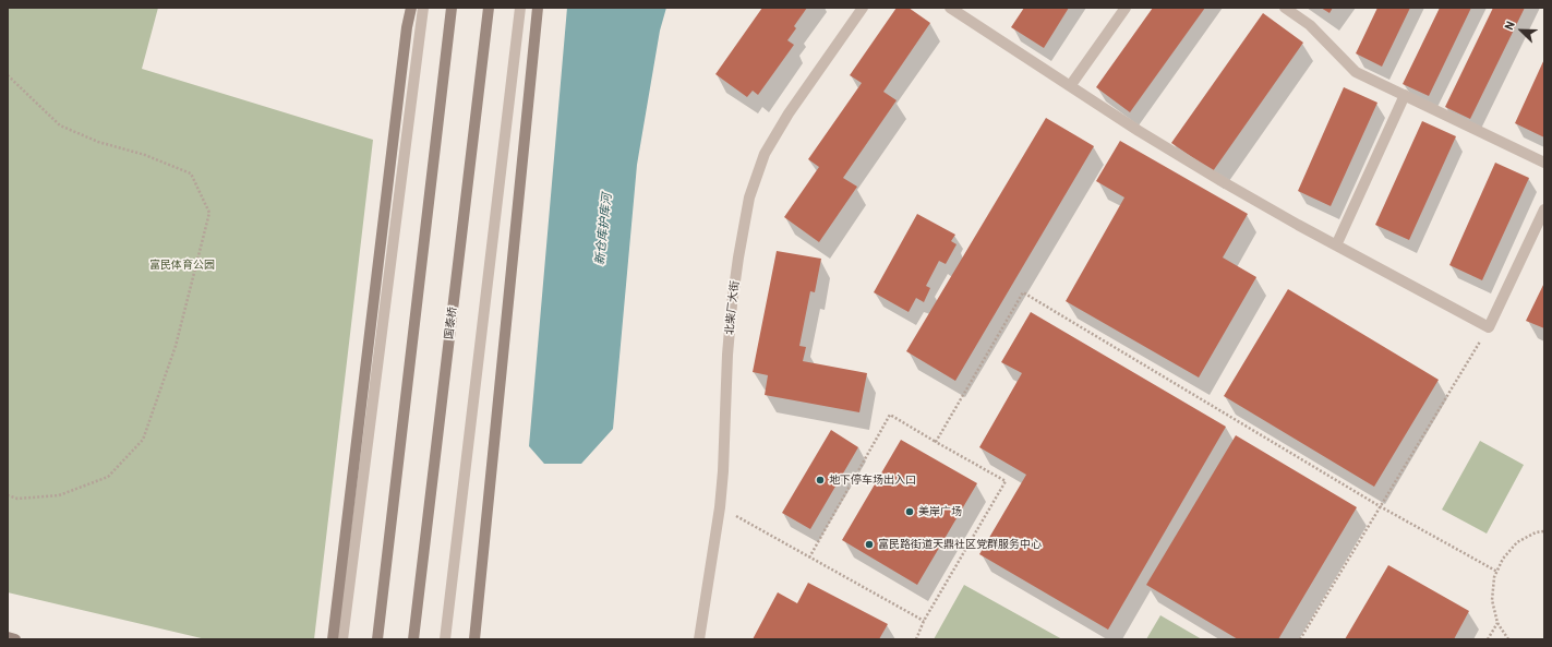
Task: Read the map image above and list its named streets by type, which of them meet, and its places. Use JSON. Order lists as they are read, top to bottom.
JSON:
{
  "streets": {
    "main road": ["国泰桥"],
    "street": ["北柴厂大街"]
  },
  "water": ["新仓库护库河"],
  "parks": ["富民体育公园"],
  "places": ["地下停车场出入口", "美岸广场", "富民路街道天鼎社区党群服务中心"],
  "north": "top left"
}
